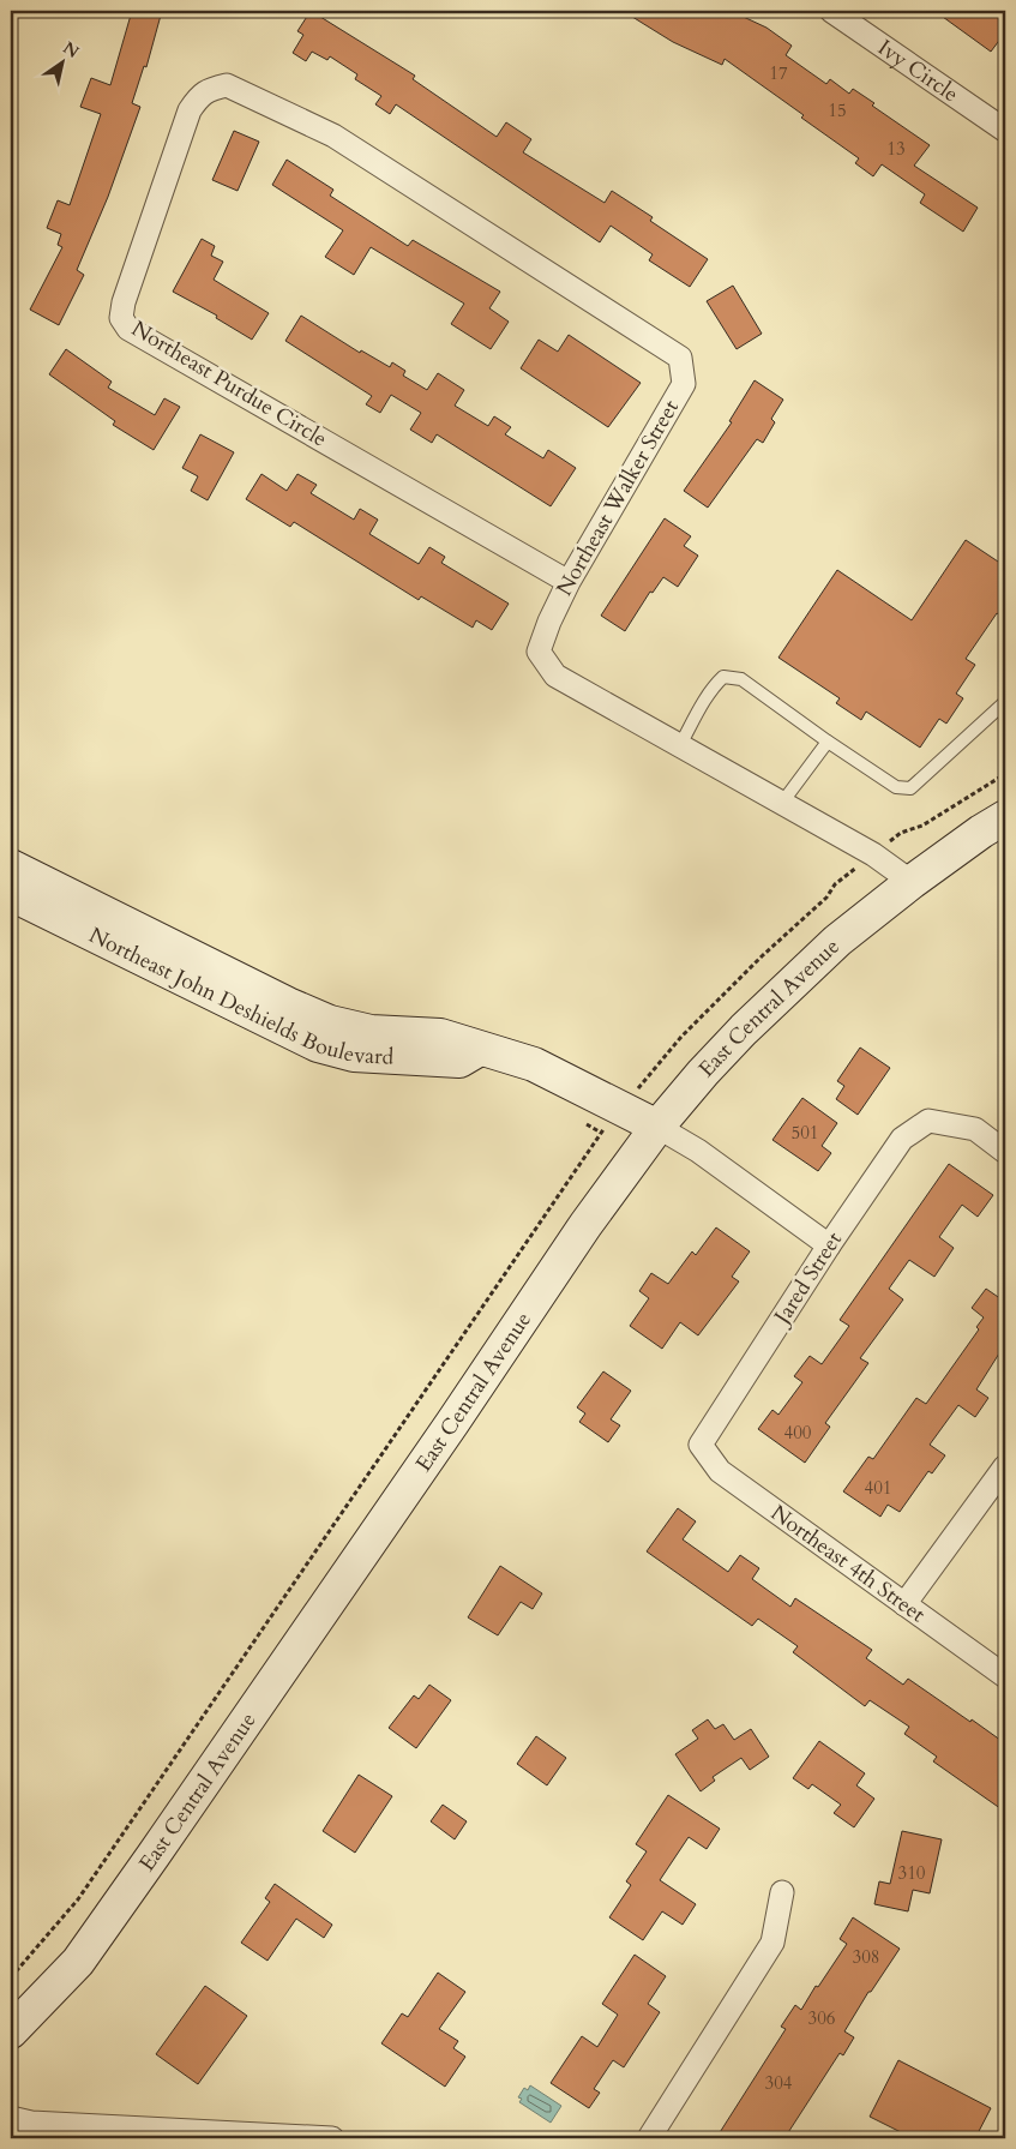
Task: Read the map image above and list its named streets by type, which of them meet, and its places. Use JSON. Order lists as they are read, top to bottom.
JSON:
{
  "streets": {
    "main road": ["Northeast John Deshields Boulevard", "East Central Avenue"],
    "street": [
      "Ivy Circle",
      "Northeast Purdue Circle",
      "Northeast Walker Street",
      "Jared Street",
      "Northeast 4th Street"
    ]
  },
  "crossings": [
    ["Northeast Purdue Circle", "Northeast Walker Street"],
    ["Northeast Walker Street", "East Central Avenue"],
    ["Northeast John Deshields Boulevard", "East Central Avenue"],
    ["Jared Street", "Northeast 4th Street"]
  ],
  "house_numbers": [
    "17",
    "15",
    "13",
    "501",
    "400",
    "401",
    "310",
    "308",
    "306",
    "304"
  ],
  "north": "top right"
}
